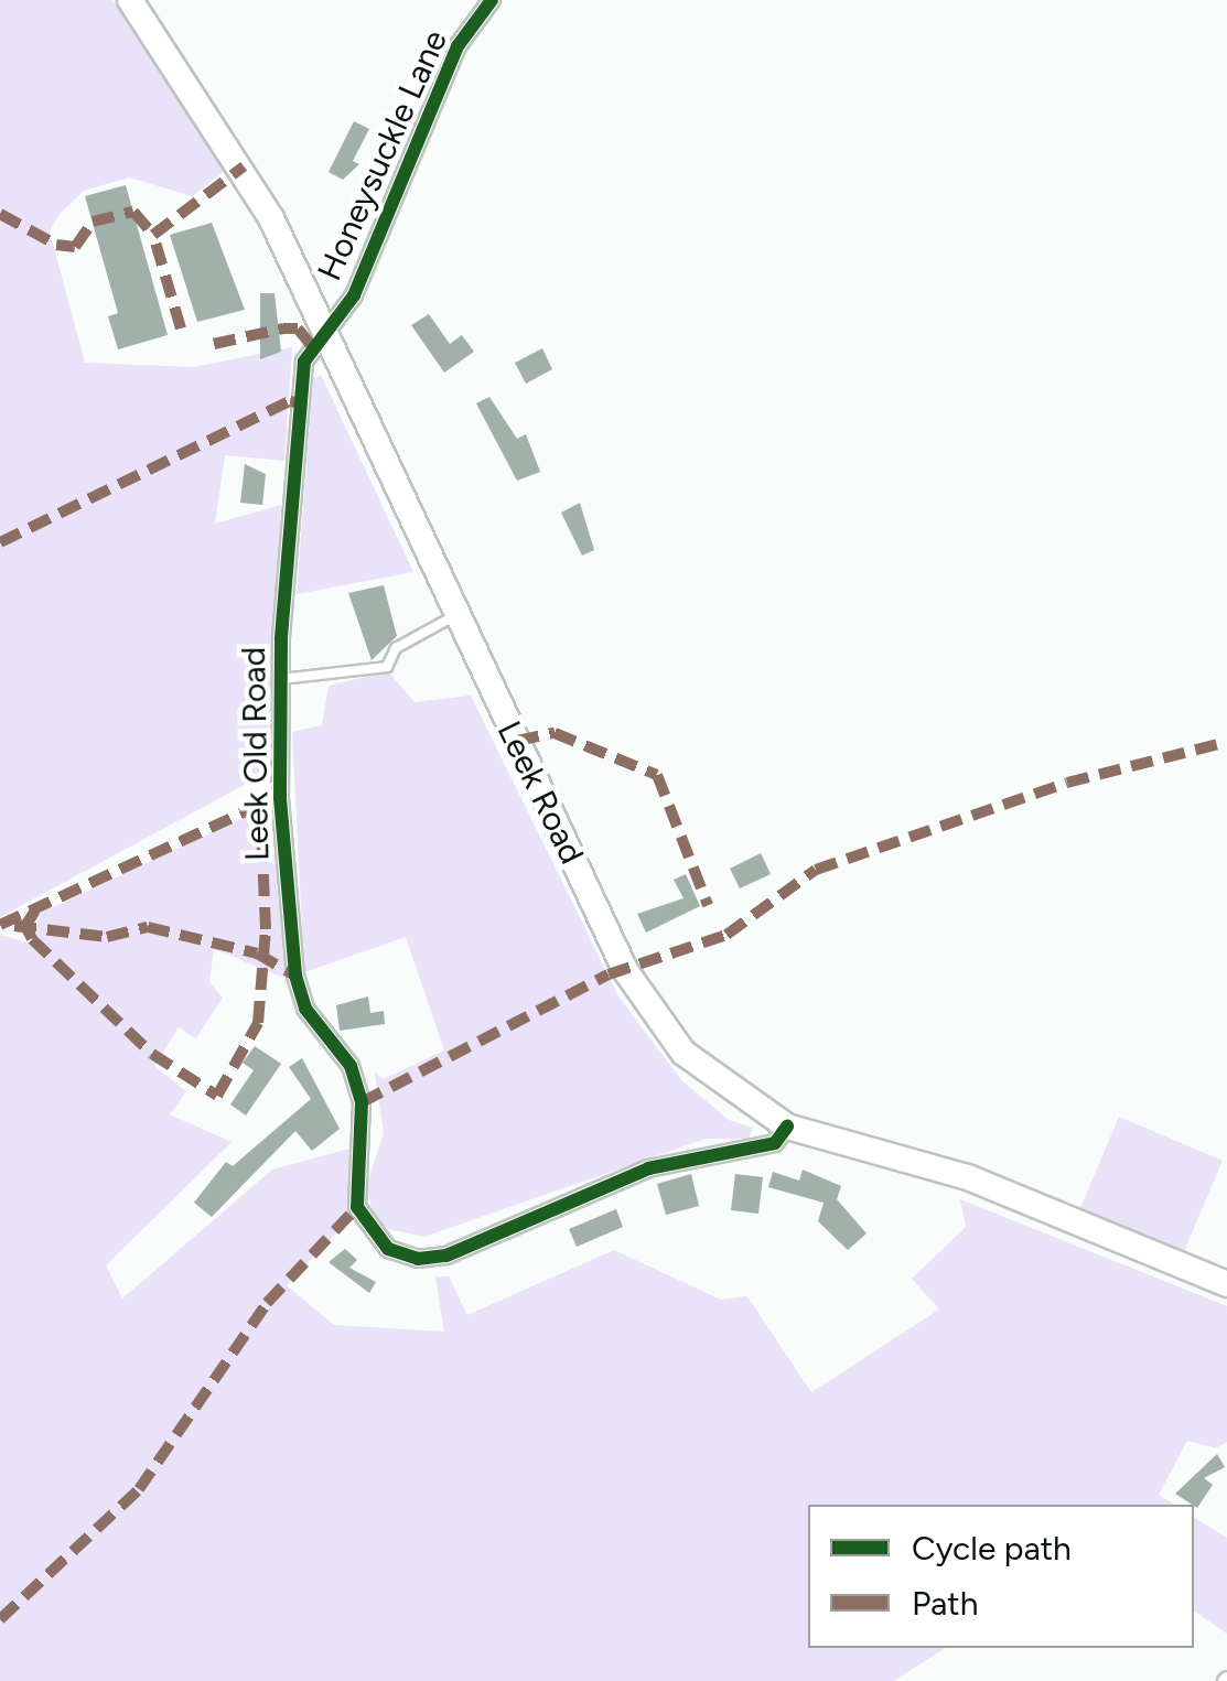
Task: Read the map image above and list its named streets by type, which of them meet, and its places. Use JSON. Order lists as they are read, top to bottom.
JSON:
{
  "streets": {
    "highway": ["Leek Road"],
    "street": ["Honeysuckle Lane", "Leek Old Road"]
  },
  "crossings": [
    ["Honeysuckle Lane", "Leek Old Road"],
    ["Honeysuckle Lane", "Leek Road"],
    ["Leek Old Road", "Leek Road"]
  ],
  "legend": ["Cycle path", "Path"]
}
